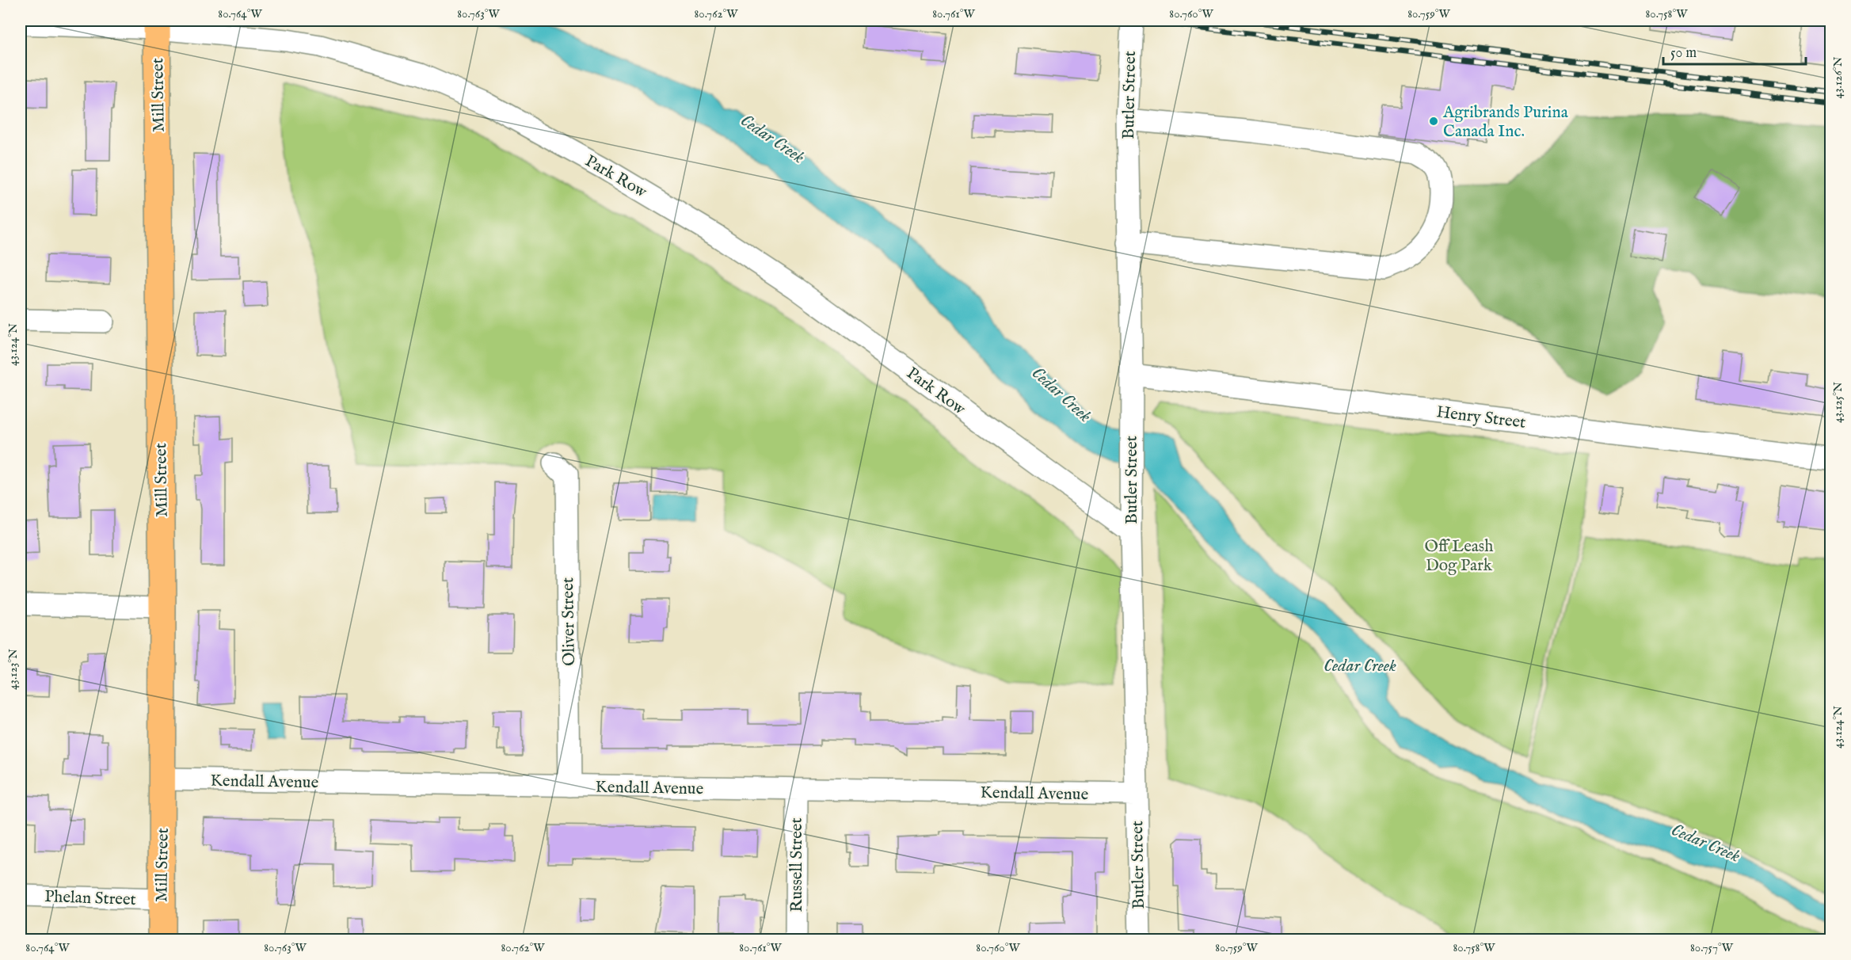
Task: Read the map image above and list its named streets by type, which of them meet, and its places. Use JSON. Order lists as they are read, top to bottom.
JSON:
{
  "streets": {
    "main road": ["Mill Street"],
    "street": [
      "Butler Street",
      "Park Row",
      "Henry Street",
      "Oliver Street",
      "Kendall Avenue",
      "Russell Street",
      "Phelan Street"
    ]
  },
  "crossings": [
    ["Mill Street", "Park Row"],
    ["Mill Street", "Kendall Avenue"],
    ["Mill Street", "Phelan Street"],
    ["Butler Street", "Park Row"],
    ["Butler Street", "Henry Street"],
    ["Butler Street", "Kendall Avenue"],
    ["Oliver Street", "Kendall Avenue"],
    ["Kendall Avenue", "Russell Street"]
  ],
  "water": ["Cedar Creek"],
  "parks": ["Off Leash Dog Park"],
  "places": ["Agribrands Purina Canada Inc."],
  "scale_bar": "50 m",
  "coordinates": [
    "80.764°W",
    "80.763°W",
    "80.762°W",
    "80.761°W",
    "80.760°W",
    "80.759°W",
    "80.758°W",
    "43.126°N",
    "43.124°N",
    "43.125°N",
    "43.123°N",
    "80.757°W"
  ]
}
